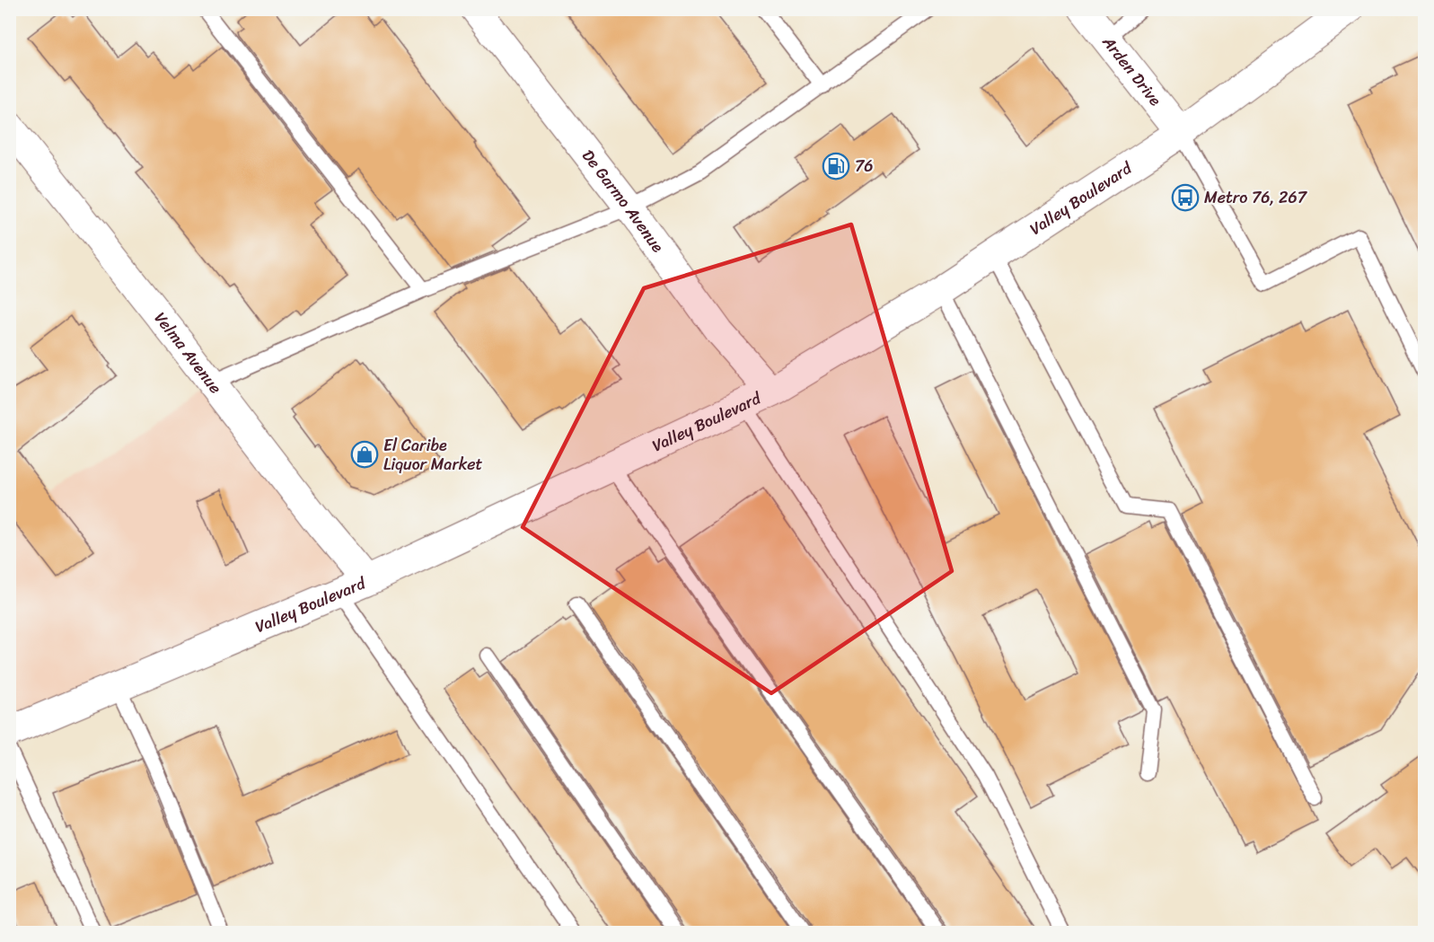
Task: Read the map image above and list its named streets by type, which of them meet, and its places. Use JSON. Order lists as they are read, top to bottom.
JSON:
{
  "streets": {
    "main road": ["Arden Drive", "Valley Boulevard"],
    "street": ["De Garmo Avenue", "Velma Avenue"]
  },
  "crossings": [
    ["Arden Drive", "Valley Boulevard"],
    ["Valley Boulevard", "De Garmo Avenue"],
    ["Valley Boulevard", "Velma Avenue"]
  ],
  "places": {
    "fuel station": ["76"],
    "bus stop": ["Metro 76, 267"],
    "shop": ["El Caribe Liquor Market"]
  }
}
